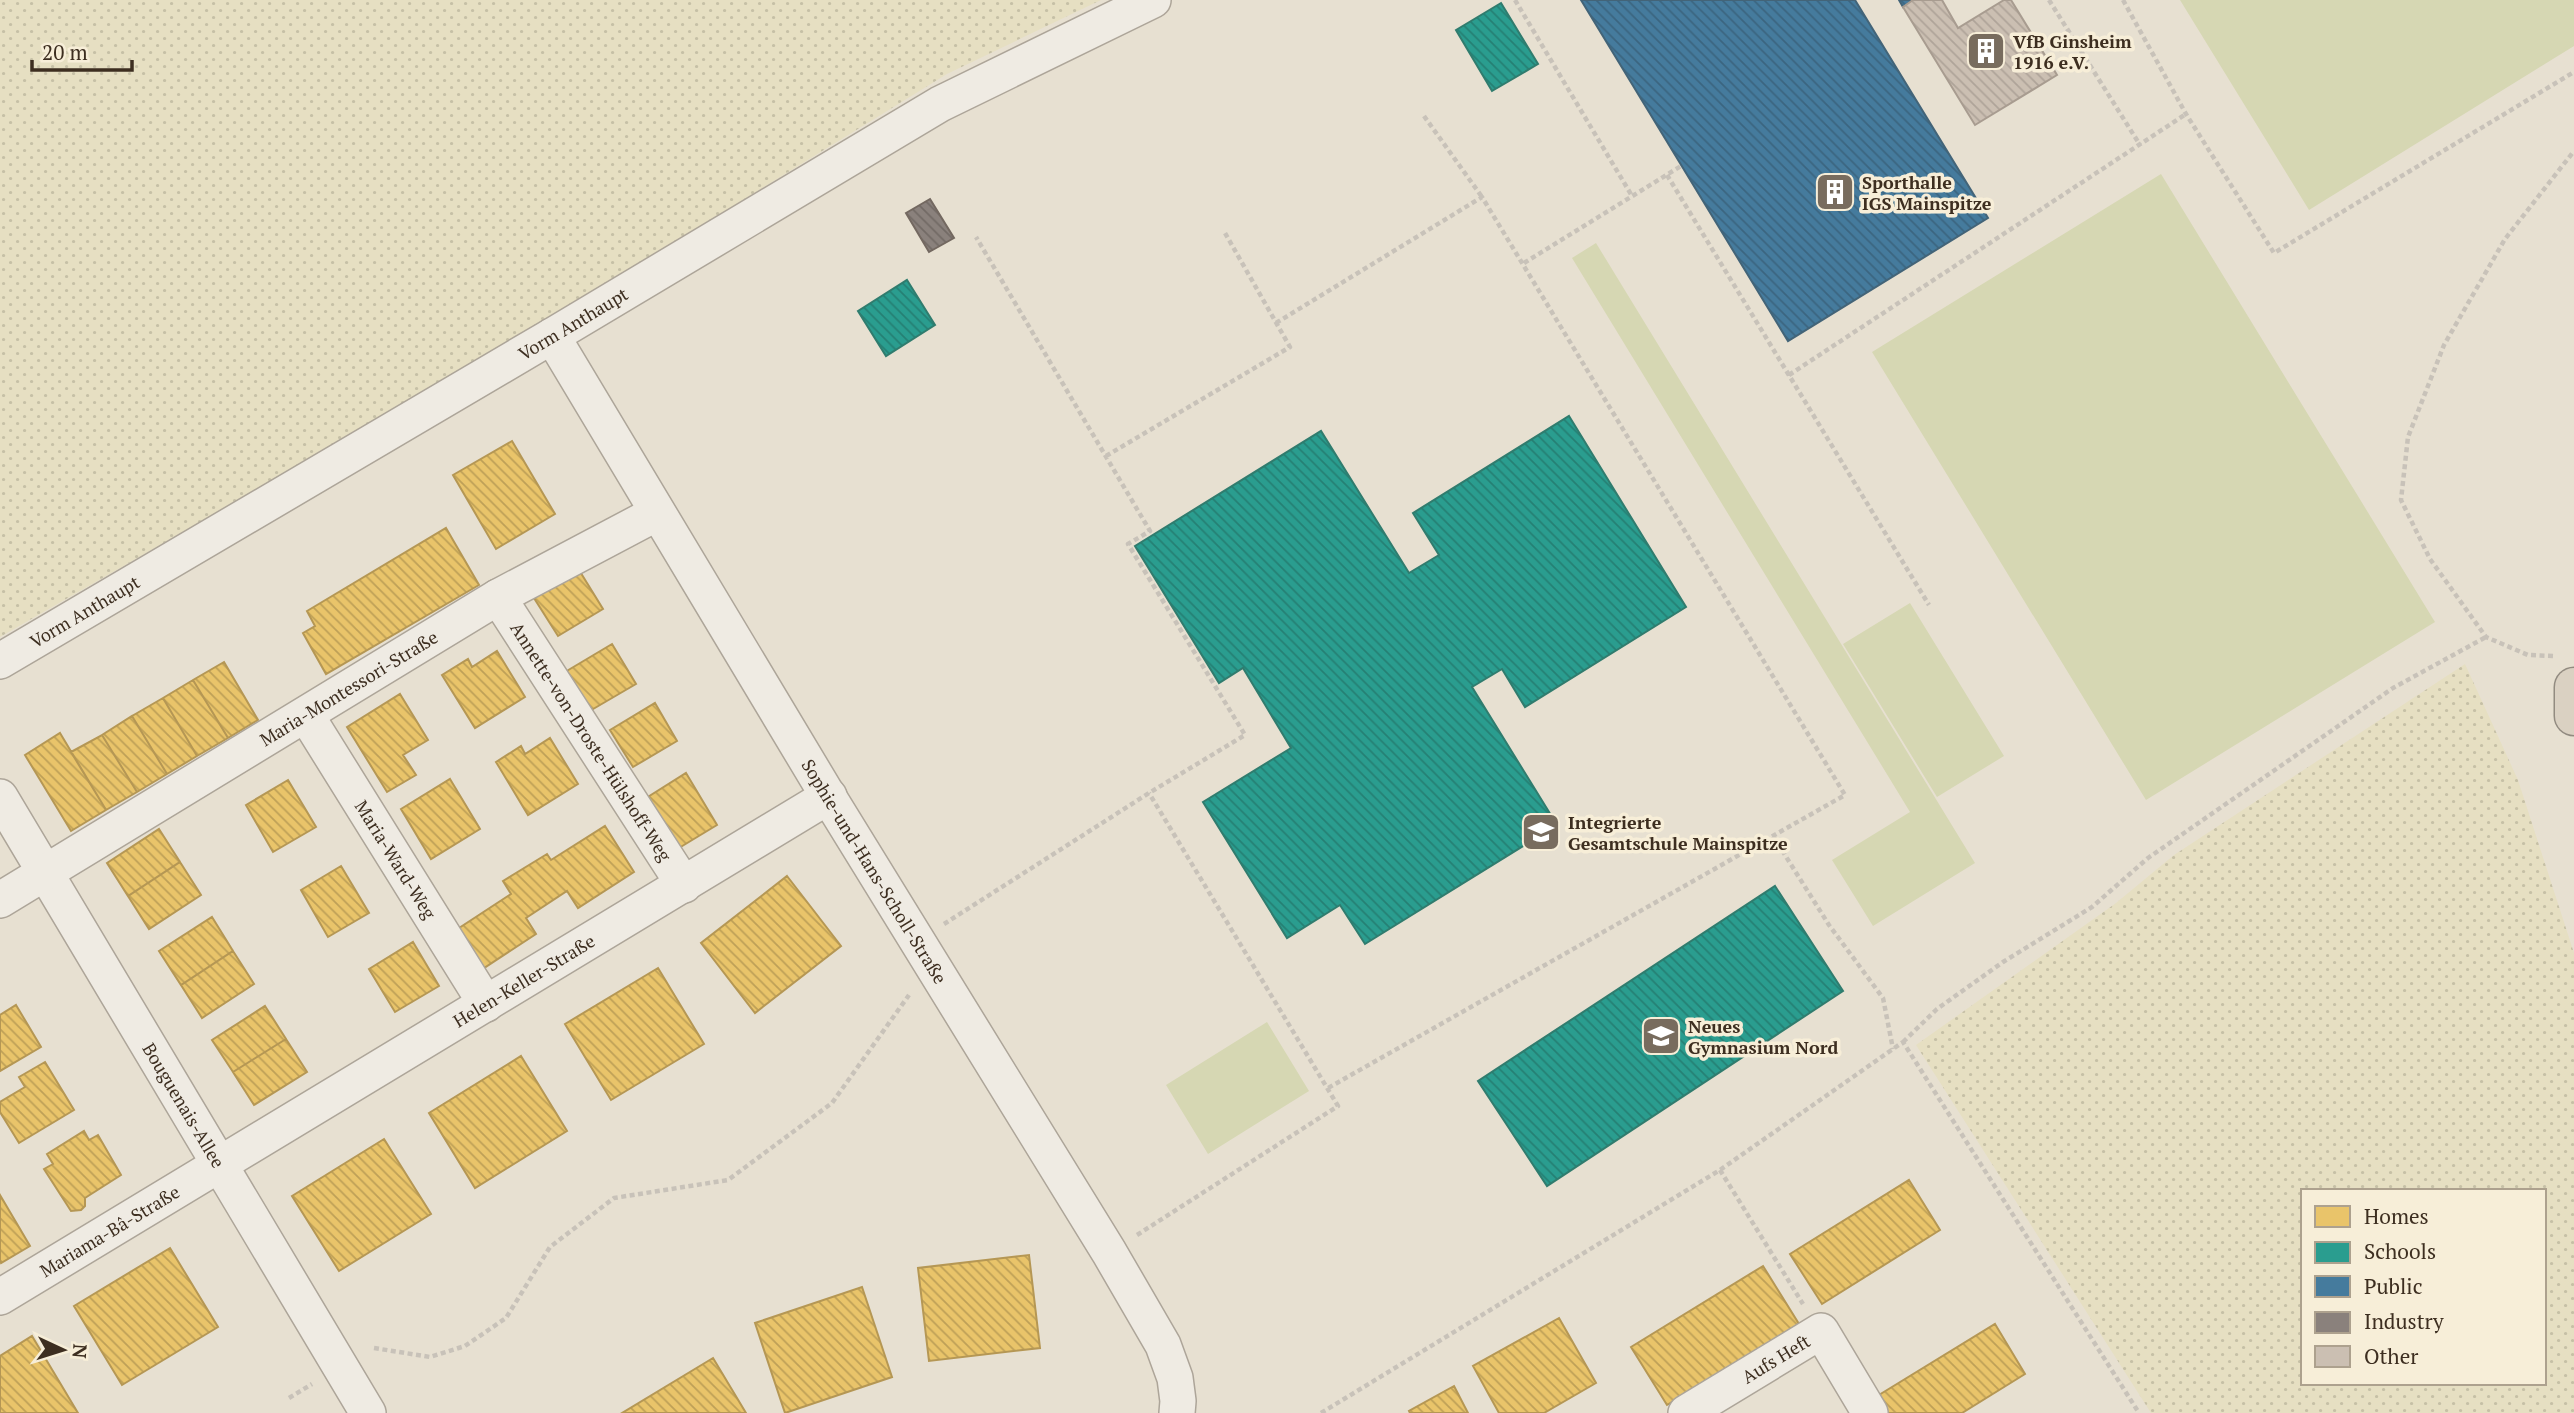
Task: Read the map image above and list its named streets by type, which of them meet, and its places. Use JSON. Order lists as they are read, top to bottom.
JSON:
{
  "streets": {
    "street": [
      "Vorm Anthaupt",
      "Maria-Montessori-Straße",
      "Annette-von-Droste-Hülshoff-Weg",
      "Maria-Ward-Weg",
      "Sophie-und-Hans-Scholl-Straße",
      "Helen-Keller-Straße",
      "Bouguenais-Allee",
      "Mariama-Bâ-Straße",
      "Aufs Heft"
    ]
  },
  "crossings": [
    ["Vorm Anthaupt", "Sophie-und-Hans-Scholl-Straße"],
    ["Maria-Montessori-Straße", "Annette-von-Droste-Hülshoff-Weg"],
    ["Maria-Montessori-Straße", "Maria-Ward-Weg"],
    ["Maria-Montessori-Straße", "Sophie-und-Hans-Scholl-Straße"],
    ["Maria-Montessori-Straße", "Bouguenais-Allee"],
    ["Annette-von-Droste-Hülshoff-Weg", "Helen-Keller-Straße"],
    ["Maria-Ward-Weg", "Helen-Keller-Straße"],
    ["Sophie-und-Hans-Scholl-Straße", "Helen-Keller-Straße"],
    ["Helen-Keller-Straße", "Bouguenais-Allee"],
    ["Helen-Keller-Straße", "Mariama-Bâ-Straße"],
    ["Bouguenais-Allee", "Mariama-Bâ-Straße"]
  ],
  "places": {
    "building": ["VfB Ginsheim 1916 e.V.", "Sporthalle IGS Mainspitze"],
    "school or university": ["Integrierte Gesamtschule Mainspitze", "Neues Gymnasium Nord"]
  },
  "legend": [
    "Homes",
    "Schools",
    "Public",
    "Industry",
    "Other"
  ],
  "scale_bar": "20 m",
  "north": "right"
}
